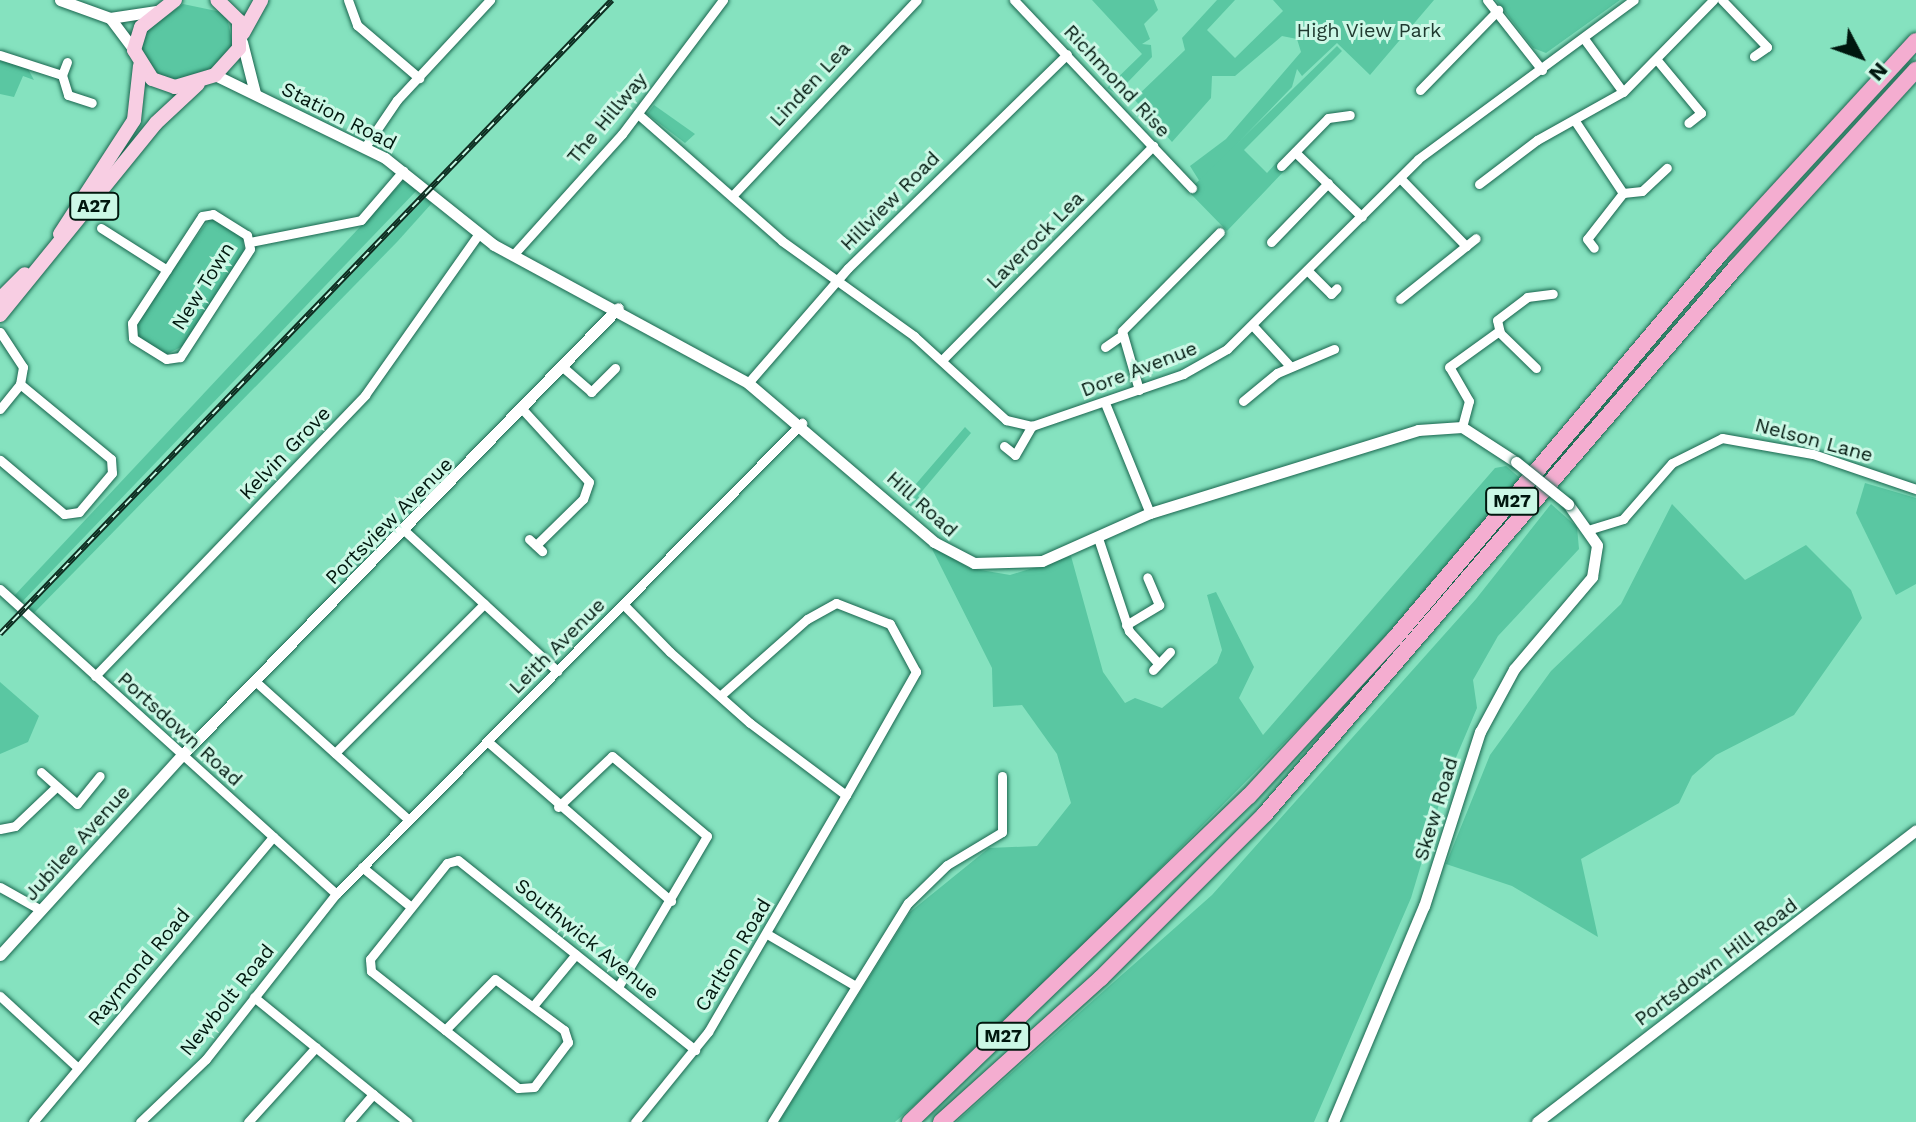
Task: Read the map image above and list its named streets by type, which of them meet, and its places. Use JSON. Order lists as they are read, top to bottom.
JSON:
{
  "streets": {
    "highway": ["M27"],
    "main road": ["A27"],
    "street": [
      "Richmond Rise",
      "Linden Lea",
      "Station Road",
      "The Hillway",
      "Hillview Road",
      "Laverock Lea",
      "New Town",
      "Dore Avenue",
      "Nelson Lane",
      "Kelvin Grove",
      "Hill Road",
      "Portsview Avenue",
      "Leith Avenue",
      "Portsdown Road",
      "Skew Road",
      "Jubilee Avenue",
      "Southwick Avenue",
      "Carlton Road",
      "Portsdown Hill Road",
      "Raymond Road",
      "Newbolt Road"
    ]
  },
  "crossings": [
    ["Richmond Rise", "Hillview Road"],
    ["Richmond Rise", "Laverock Lea"],
    ["Station Road", "New Town"],
    ["Station Road", "Hill Road"],
    ["The Hillway", "Hill Road"],
    ["Hillview Road", "Hill Road"],
    ["Nelson Lane", "Skew Road"],
    ["Kelvin Grove", "Hill Road"],
    ["Kelvin Grove", "Portsdown Road"],
    ["Hill Road", "Portsview Avenue"],
    ["Hill Road", "Leith Avenue"],
    ["Portsview Avenue", "Portsdown Road"],
    ["Portsview Avenue", "Jubilee Avenue"],
    ["Leith Avenue", "Portsdown Road"],
    ["Leith Avenue", "Newbolt Road"],
    ["Portsdown Road", "Jubilee Avenue"],
    ["Portsdown Road", "Raymond Road"],
    ["Portsdown Road", "Newbolt Road"],
    ["Southwick Avenue", "Carlton Road"]
  ],
  "parks": ["High View Park"],
  "north": "bottom right"
}
